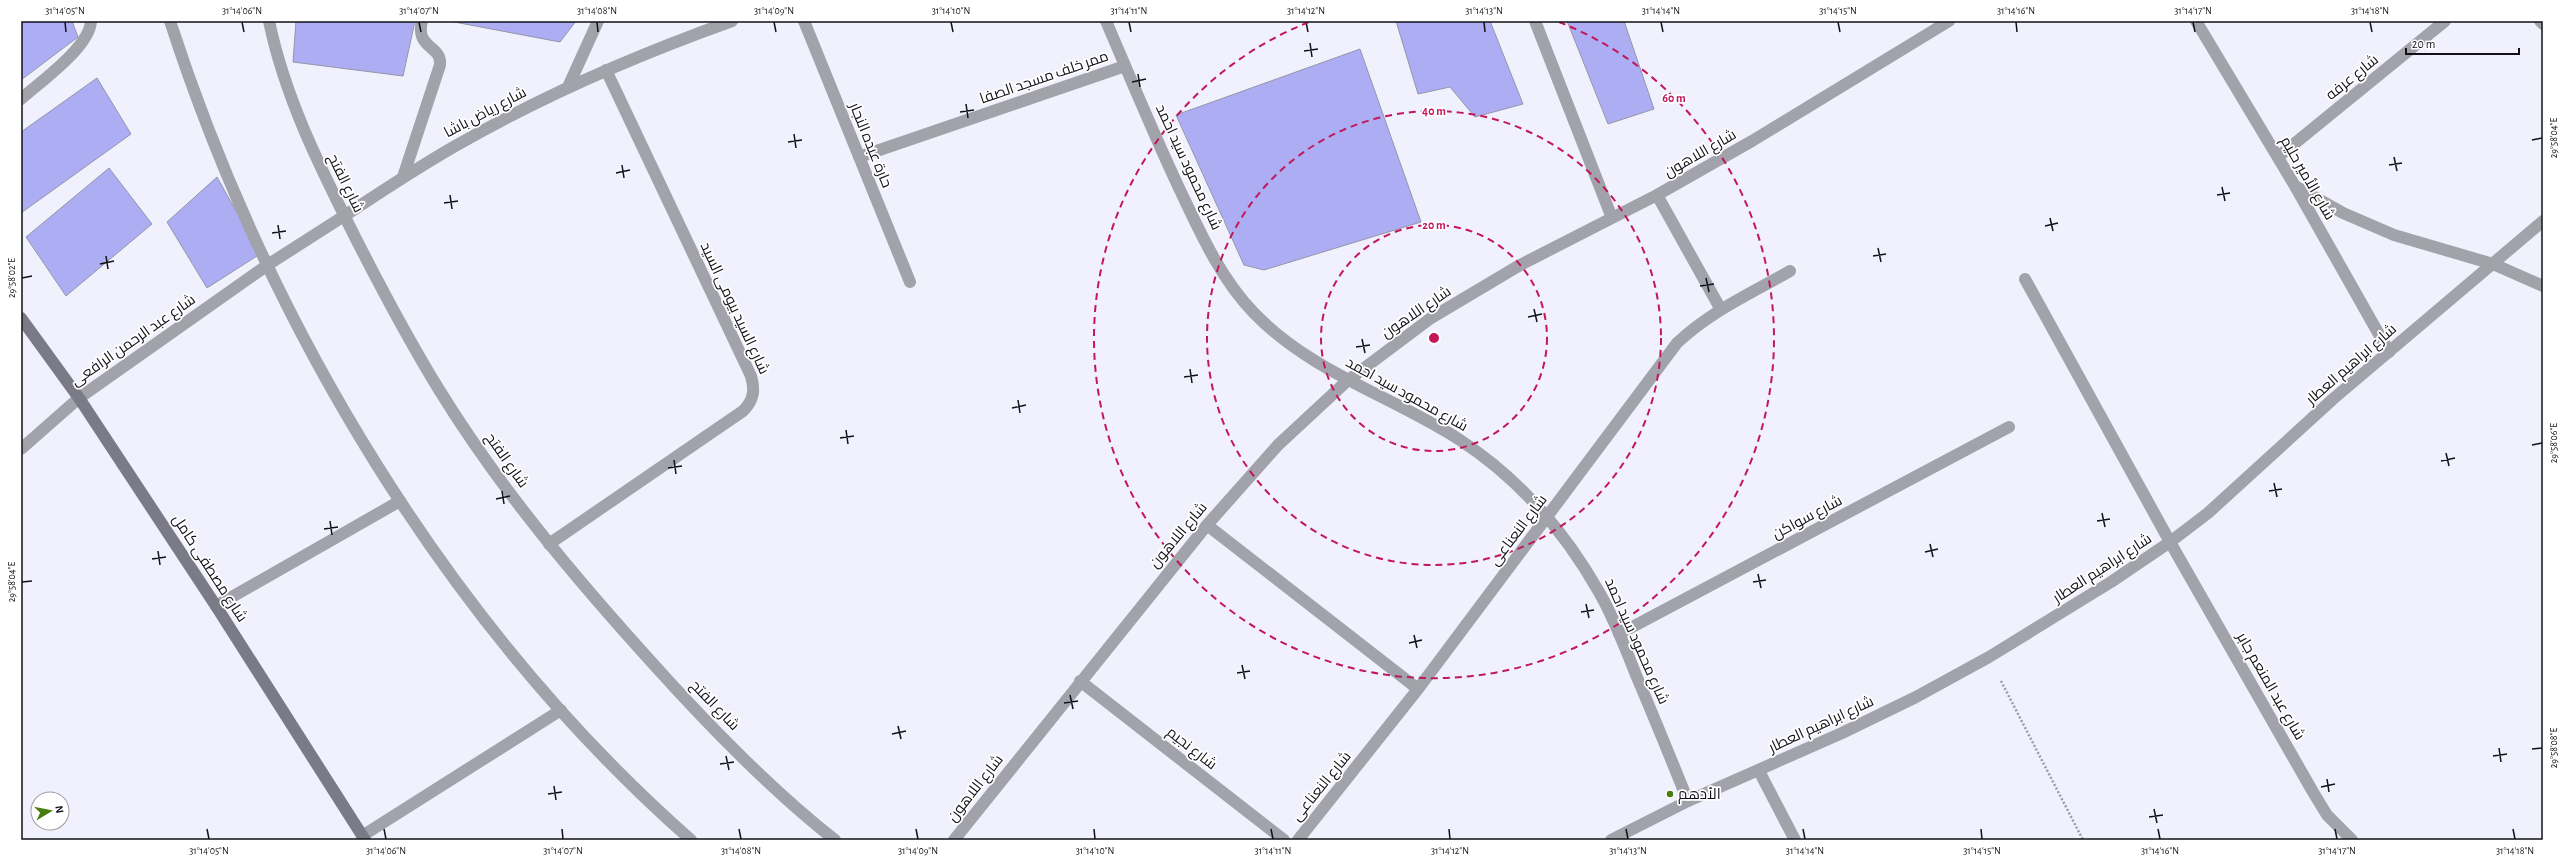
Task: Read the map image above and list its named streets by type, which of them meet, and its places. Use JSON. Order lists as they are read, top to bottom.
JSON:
{
  "streets": {
    "main road": ["شارع مصطفى كامل"],
    "street": [
      "ممر خلف مسجد الصفا",
      "شارع عرفه",
      "شارع رياض باشا",
      "حارة عبده النجار",
      "شارع اللاهون",
      "شارع محمود سيد احمد",
      "شارع الأمير حليم",
      "شارع الفتح",
      "شارع السيد بيومى السيد",
      "شارع عبد الرحمن الرافعى",
      "شارع ابراهيم العطار",
      "شارع سواكن",
      "شارع النعناعى",
      "شارع عبد المنعم جابر",
      "شارع نجيم"
    ]
  },
  "crossings": [
    ["ممر خلف مسجد الصفا", "حارة عبده النجار"],
    ["ممر خلف مسجد الصفا", "شارع محمود سيد احمد"],
    ["شارع عرفه", "شارع الأمير حليم"],
    ["شارع رياض باشا", "شارع الفتح"],
    ["شارع رياض باشا", "شارع السيد بيومى السيد"],
    ["شارع رياض باشا", "شارع عبد الرحمن الرافعى"],
    ["شارع اللاهون", "شارع محمود سيد احمد"],
    ["شارع اللاهون", "شارع نجيم"],
    ["شارع محمود سيد احمد", "شارع ابراهيم العطار"],
    ["شارع محمود سيد احمد", "شارع سواكن"],
    ["شارع محمود سيد احمد", "شارع النعناعى"],
    ["شارع الأمير حليم", "شارع ابراهيم العطار"],
    ["شارع الفتح", "شارع السيد بيومى السيد"],
    ["شارع عبد الرحمن الرافعى", "شارع مصطفى كامل"],
    ["شارع ابراهيم العطار", "شارع عبد المنعم جابر"]
  ],
  "places": ["الأدهم"],
  "scale_bar": "20 m",
  "north": "right",
  "coordinates": [
    "31°14'05\"N",
    "31°14'06\"N",
    "31°14'07\"N",
    "31°14'08\"N",
    "31°14'09\"N",
    "31°14'10\"N",
    "31°14'11\"N",
    "31°14'12\"N",
    "31°14'13\"N",
    "31°14'14\"N",
    "31°14'15\"N",
    "31°14'16\"N",
    "31°14'17\"N",
    "31°14'18\"N",
    "29°58'04\"E",
    "29°58'02\"E",
    "29°58'06\"E",
    "29°58'08\"E"
  ],
  "rings": ["60 m", "40 m", "20 m"]
}
